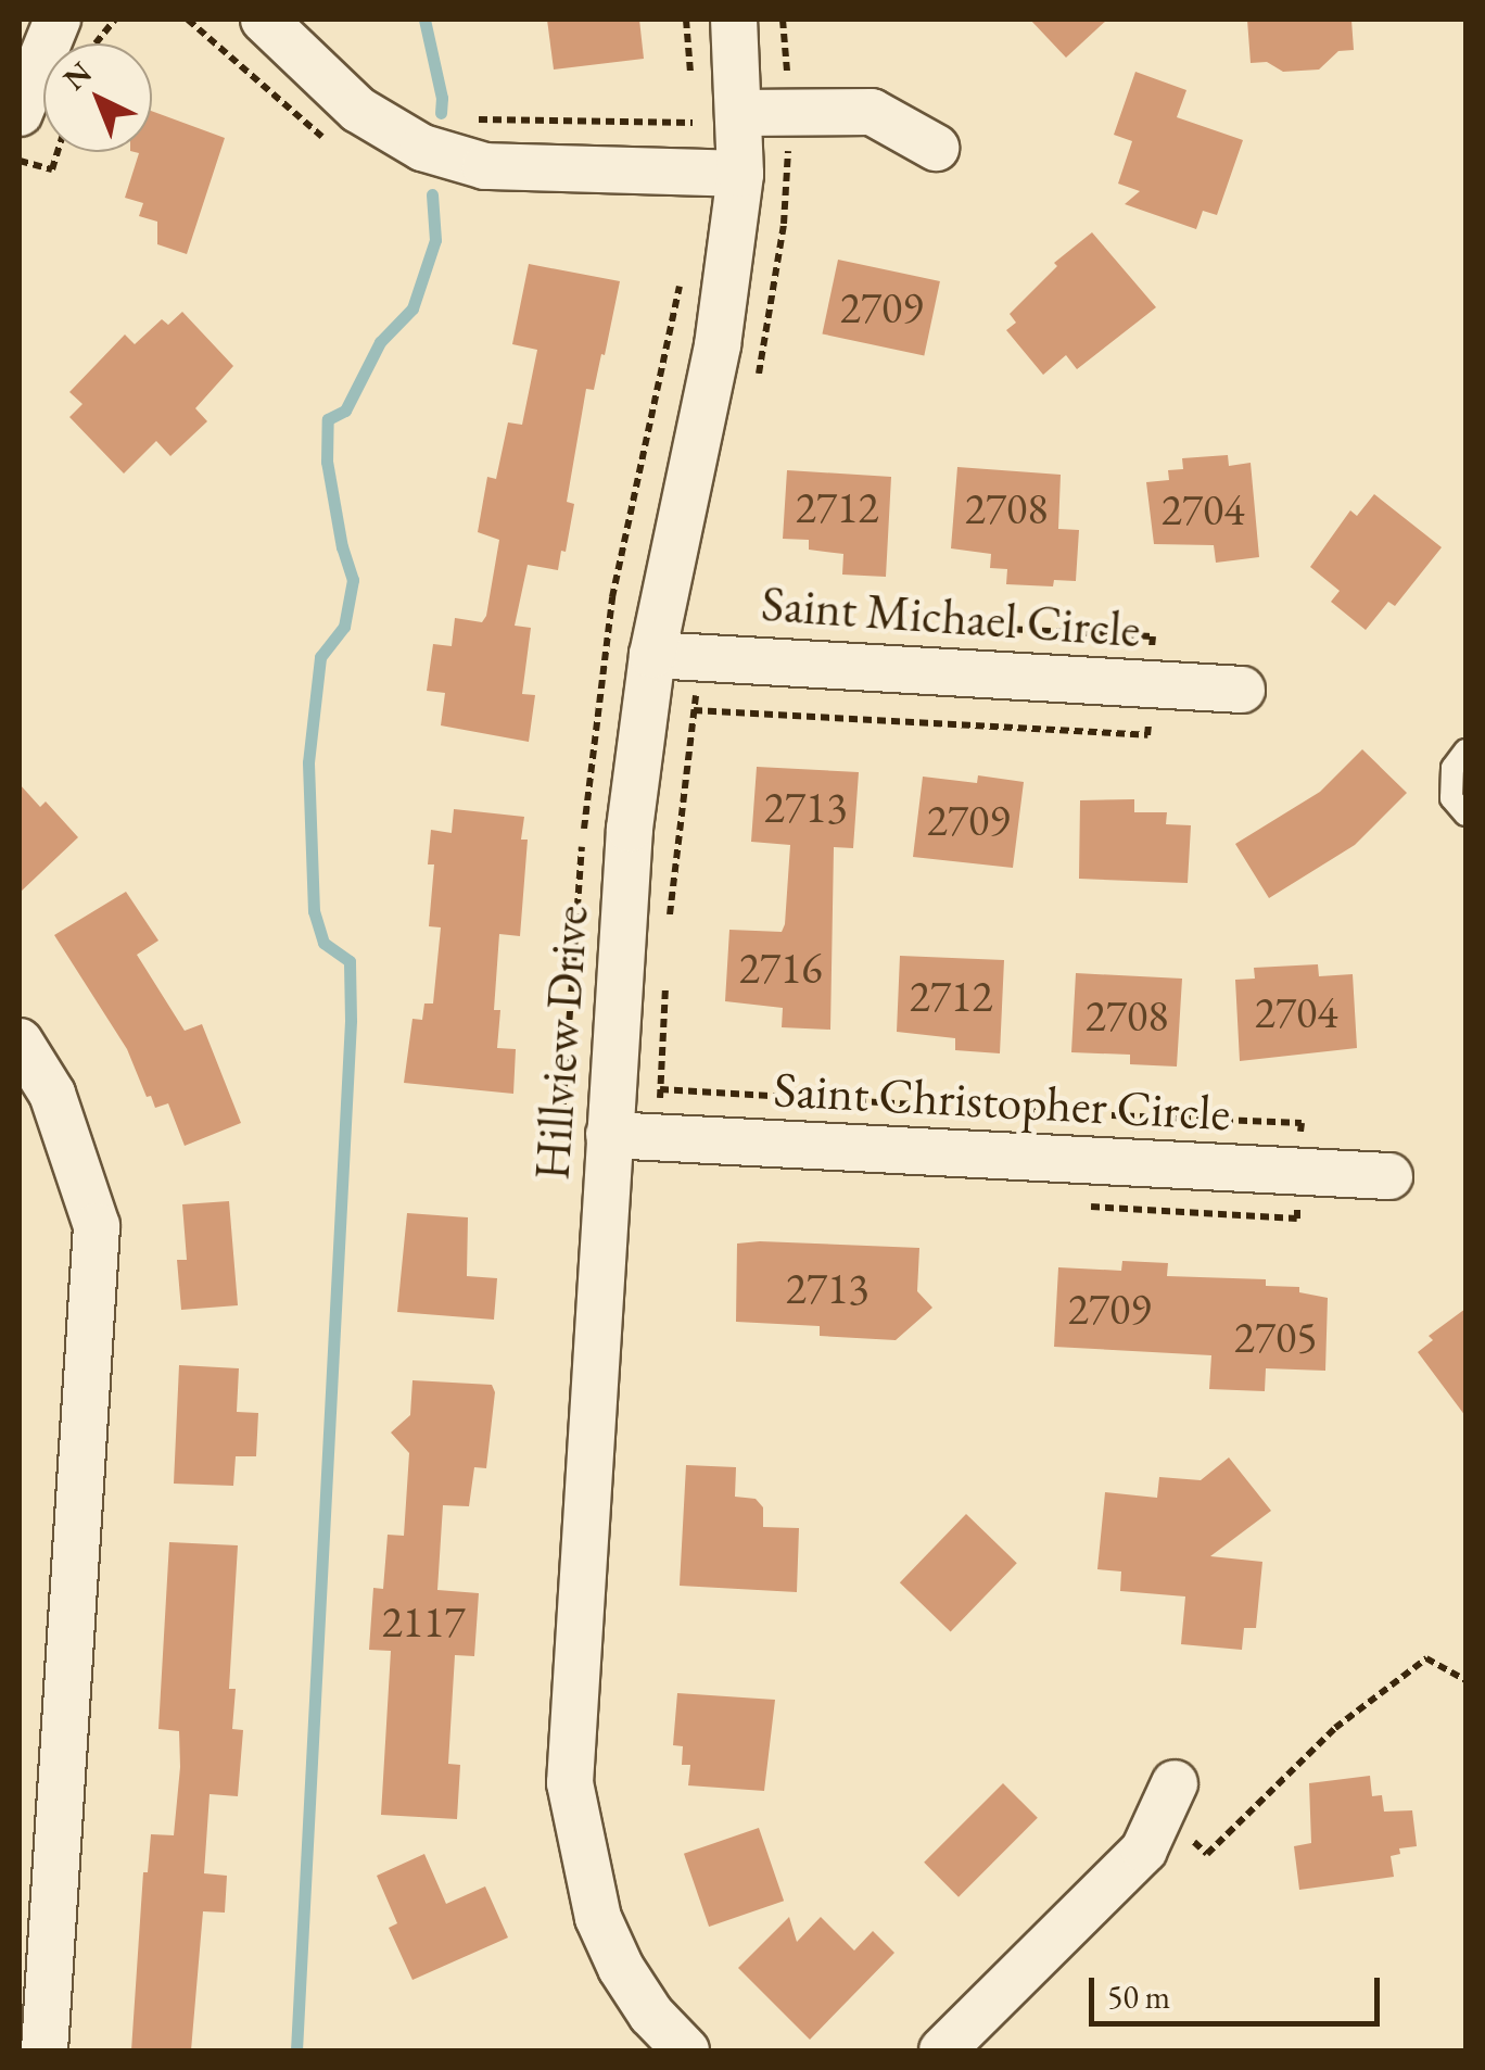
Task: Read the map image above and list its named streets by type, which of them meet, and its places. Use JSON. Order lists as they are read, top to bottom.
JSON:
{
  "streets": {
    "street": ["Saint Michael Circle", "Hillview Drive", "Saint Christopher Circle"]
  },
  "crossings": [
    ["Saint Michael Circle", "Hillview Drive"],
    ["Hillview Drive", "Saint Christopher Circle"]
  ],
  "house_numbers": [
    "2709",
    "2712",
    "2708",
    "2704",
    "2713",
    "2709",
    "2716",
    "2712",
    "2704",
    "2708",
    "2713",
    "2709",
    "2705",
    "2117"
  ],
  "scale_bar": "50 m",
  "north": "top left"
}
